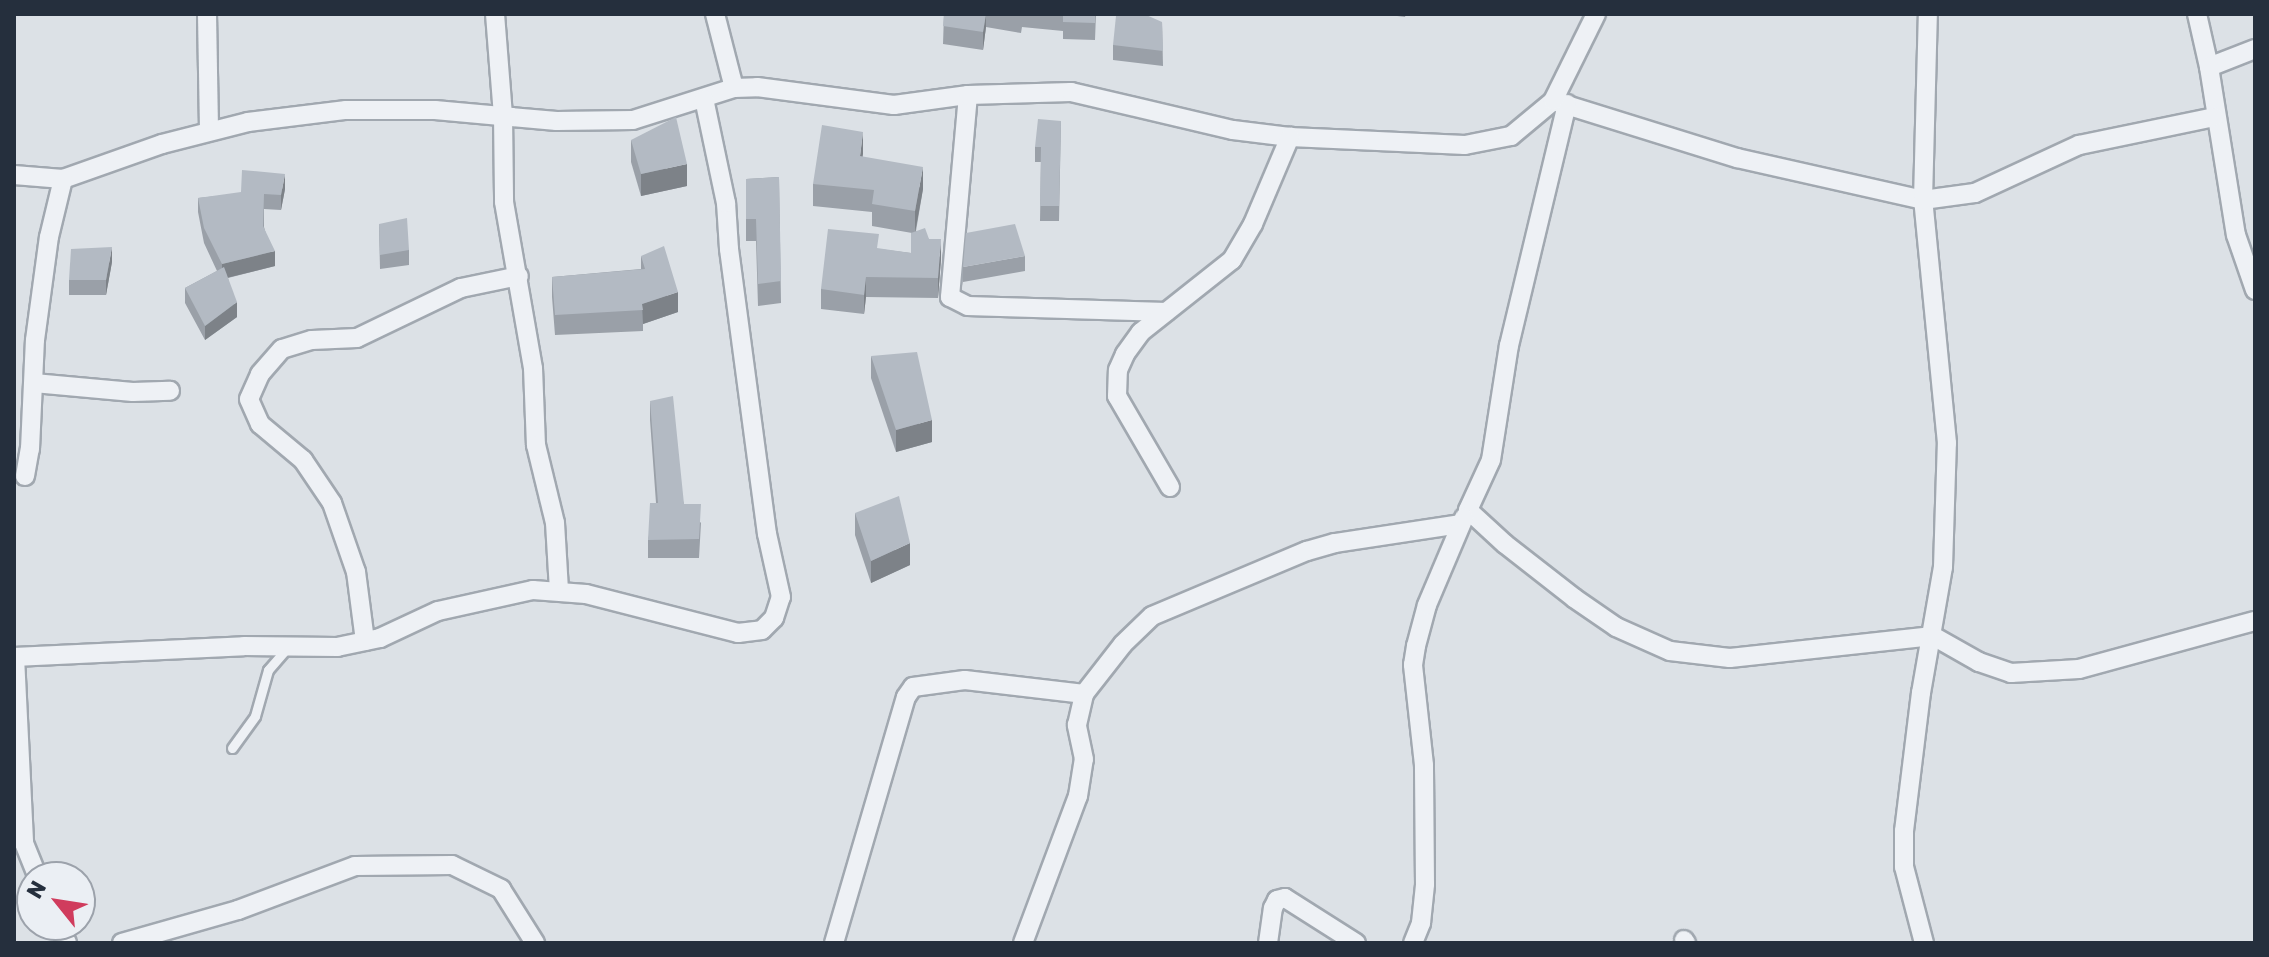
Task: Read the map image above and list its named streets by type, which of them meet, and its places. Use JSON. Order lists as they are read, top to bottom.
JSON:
{
  "north": "top left"
}
